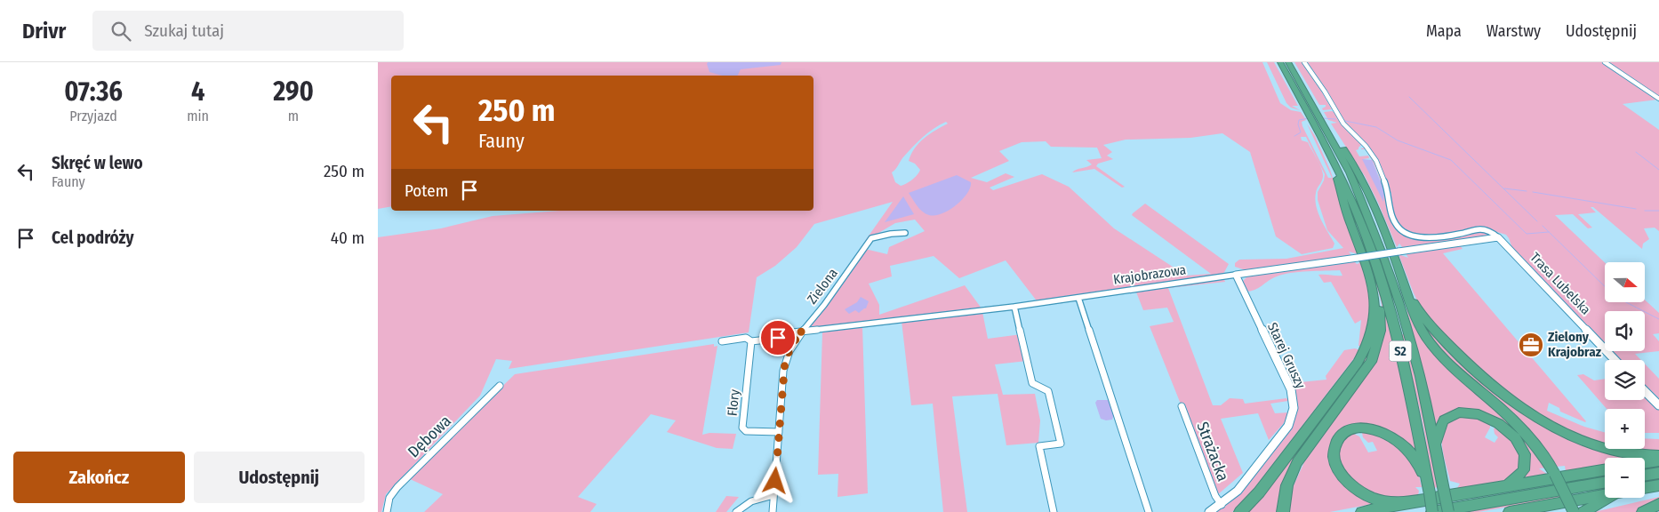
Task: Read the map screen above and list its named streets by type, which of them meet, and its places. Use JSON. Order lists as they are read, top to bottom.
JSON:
{
  "streets": {
    "highway": ["S2"],
    "street": [
      "Krajobrazowa",
      "Trasa Lubelska",
      "Zielona",
      "Starej Gruszy",
      "Flory",
      "Dębowa",
      "Strażacka"
    ]
  },
  "crossings": [
    ["Krajobrazowa", "Trasa Lubelska"],
    ["Krajobrazowa", "Zielona"],
    ["Krajobrazowa", "Starej Gruszy"],
    ["Krajobrazowa", "Flory"],
    ["Zielona", "Flory"],
    ["Starej Gruszy", "Strażacka"]
  ],
  "places": {
    "office": ["Zielony Krajobraz"]
  },
  "north": "right",
  "page": {
    "header": "Drivr",
    "search": "Szukaj tutaj",
    "nav": ["Mapa", "Warstwy", "Udostępnij"],
    "eta": [
      "07:36",
      "Przyjazd",
      "4",
      "min",
      "290",
      "m"
    ],
    "turn": ["250 m", "Fauny"],
    "list": [
      {
        "name": "Skręć w lewo",
        "note": "Fauny",
        "value": "250 m"
      },
      {
        "name": "Cel podróży",
        "value": "40 m"
      }
    ],
    "then": "Potem",
    "map_buttons": ["+", "−"],
    "buttons": ["Zakończ", "Udostępnij"]
  }
}
